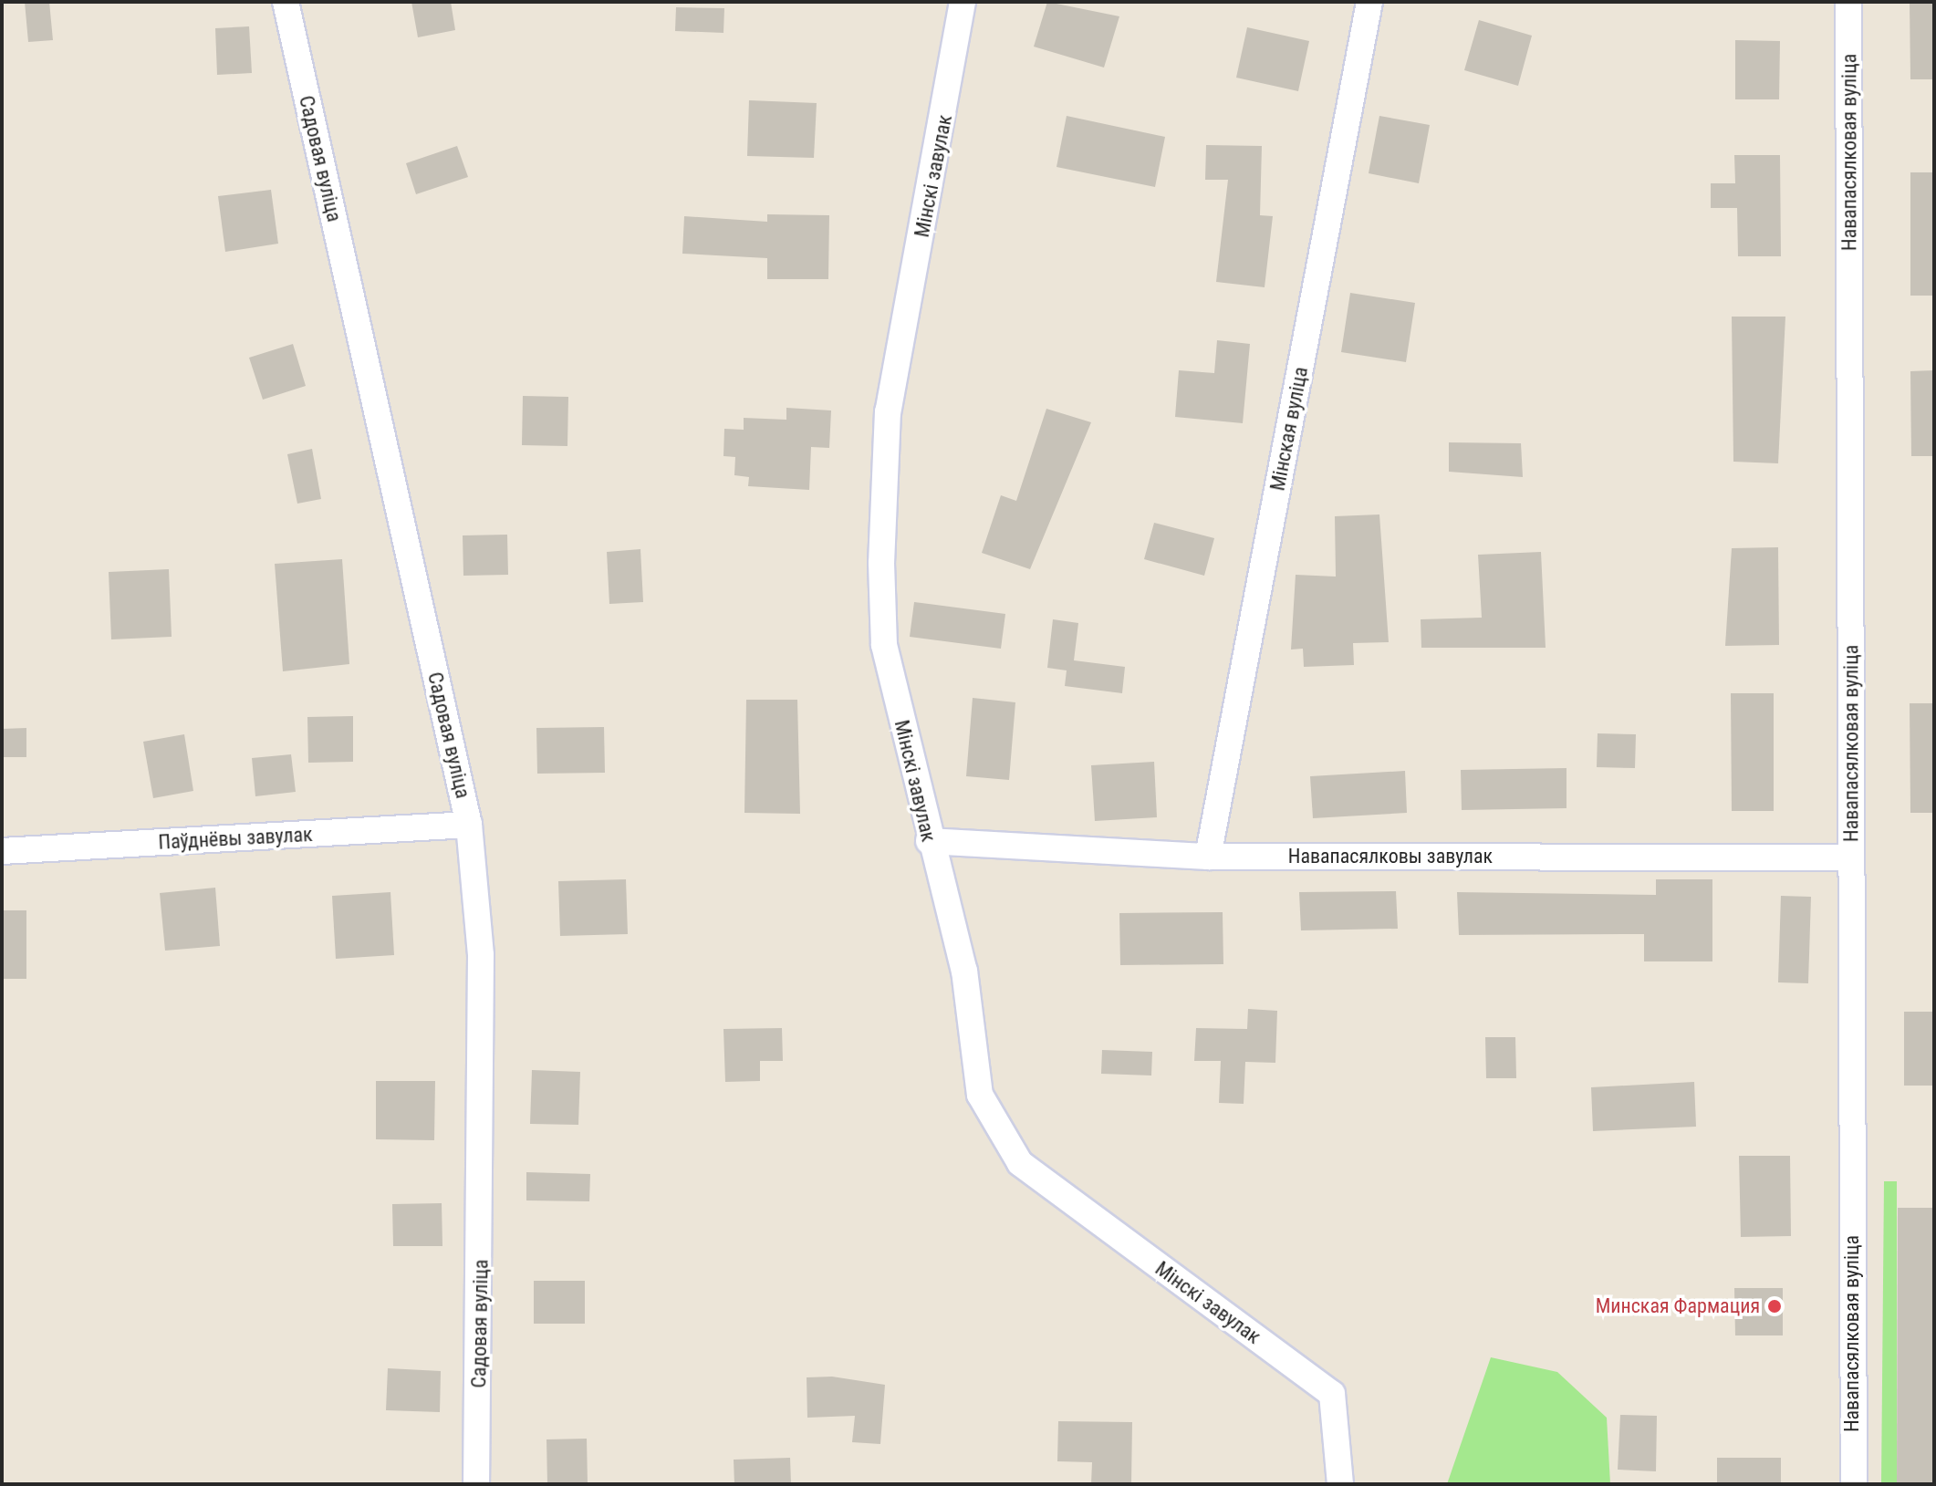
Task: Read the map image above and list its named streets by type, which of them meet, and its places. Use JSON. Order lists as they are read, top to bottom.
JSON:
{
  "streets": {
    "street": [
      "Навапасялковая вуліца",
      "Садовая вуліца",
      "Мінскі завулак",
      "Мінская вуліца",
      "Паўднёвы завулак",
      "Навапасялковы завулак"
    ]
  },
  "crossings": [
    ["Навапасялковая вуліца", "Навапасялковы завулак"],
    ["Садовая вуліца", "Паўднёвы завулак"],
    ["Мінскі завулак", "Навапасялковы завулак"],
    ["Мінская вуліца", "Навапасялковы завулак"]
  ],
  "places": ["Минская Фармация"]
}
